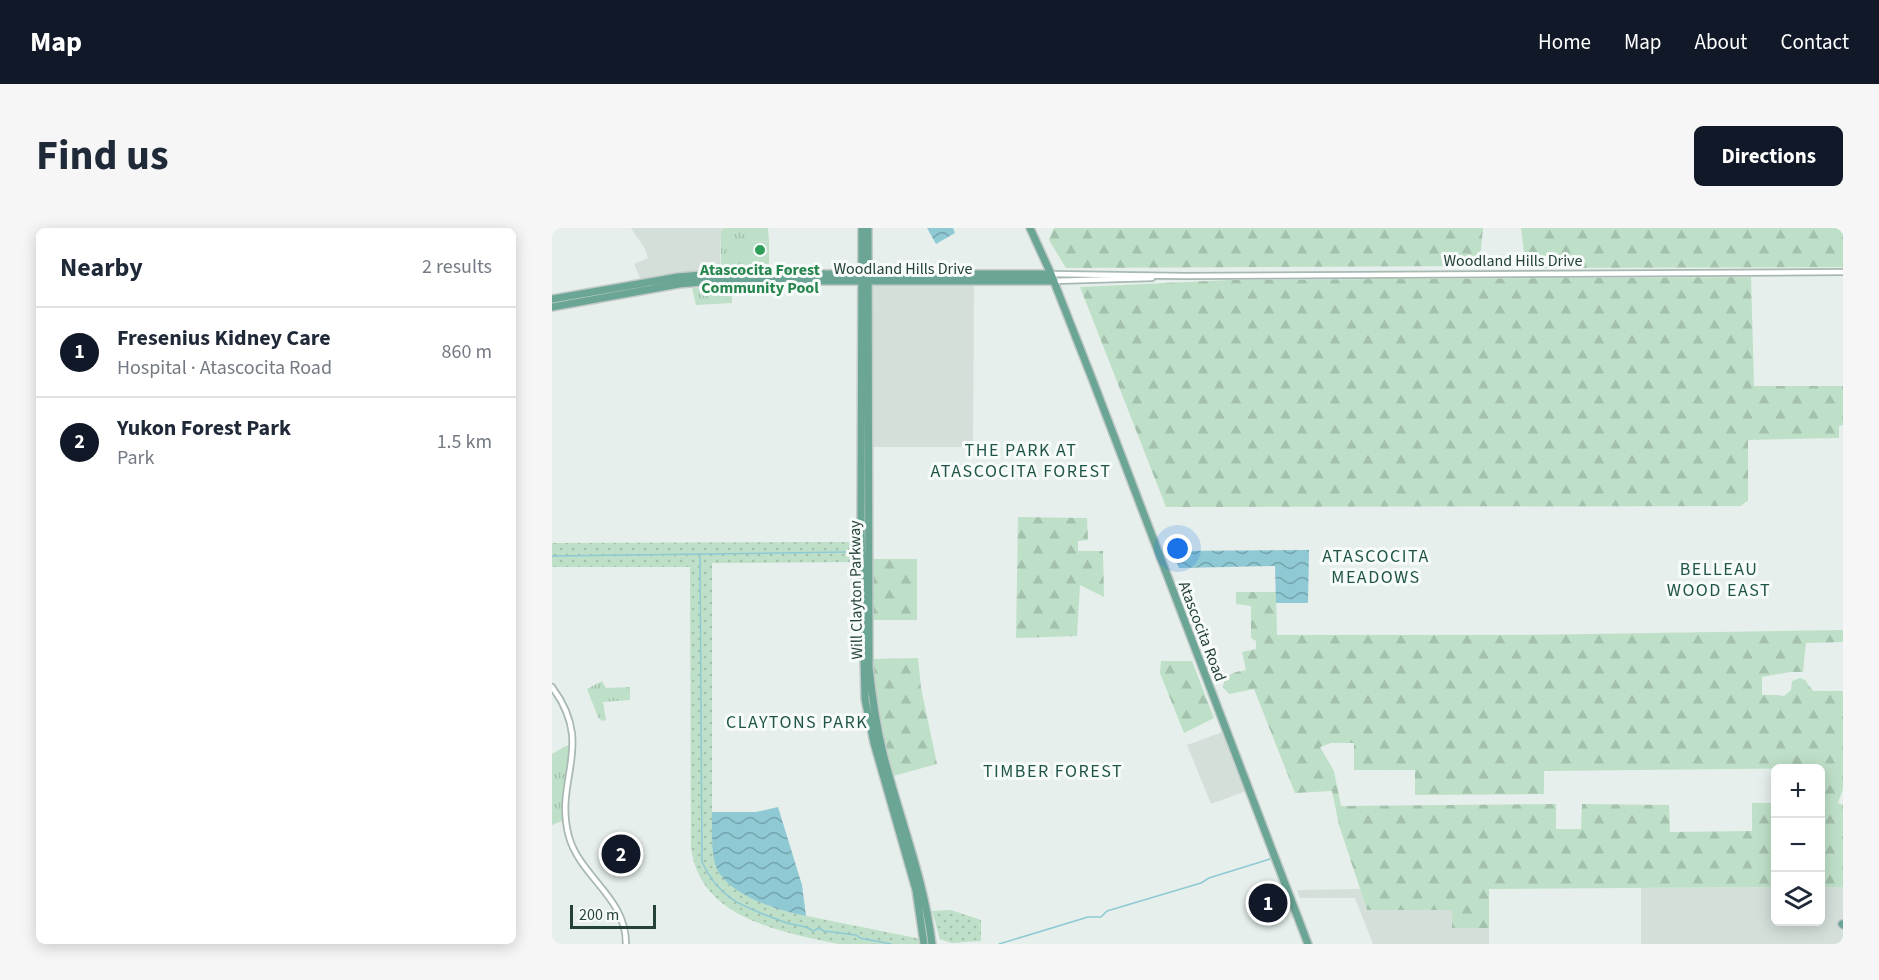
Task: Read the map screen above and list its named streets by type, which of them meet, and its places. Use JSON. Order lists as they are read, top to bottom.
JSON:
{
  "streets": {
    "main road": ["Woodland Hills Drive", "Will Clayton Parkway", "Atascocita Road"]
  },
  "crossings": [
    ["Woodland Hills Drive", "Will Clayton Parkway"],
    ["Woodland Hills Drive", "Atascocita Road"]
  ],
  "districts": [
    "THE PARK AT ATASCOCITA FOREST",
    "ATASCOCITA MEADOWS",
    "BELLEAU WOOD EAST",
    "CLAYTONS PARK",
    "TIMBER FOREST"
  ],
  "places": ["Atascocita Forest Community Pool"],
  "scale_bar": "200 m",
  "page": {
    "header": "Map",
    "nav": [
      "Home",
      "Map",
      "About",
      "Contact"
    ],
    "title": "Find us",
    "buttons": "Directions",
    "heading": ["Nearby", "2 results"],
    "list": [
      {
        "mark": "1",
        "name": "Fresenius Kidney Care",
        "note": "Hospital · Atascocita Road",
        "value": "860 m"
      },
      {
        "mark": "2",
        "name": "Yukon Forest Park",
        "note": "Park",
        "value": "1.5 km"
      }
    ],
    "map_buttons": ["+", "−"],
    "pins": ["2", "1"],
    "scale": "200 m"
  }
}
